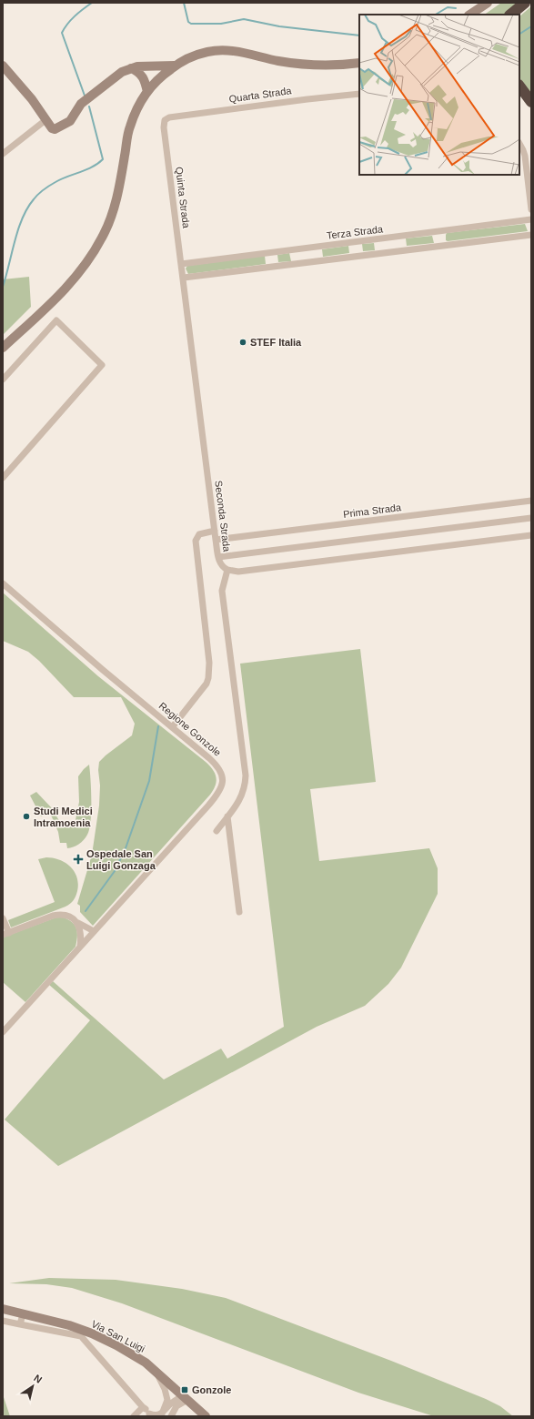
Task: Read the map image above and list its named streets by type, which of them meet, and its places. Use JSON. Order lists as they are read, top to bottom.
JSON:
{
  "streets": {
    "street": [
      "Quarta Strada",
      "Quinta Strada",
      "Terza Strada",
      "Prima Strada",
      "Seconda Strada",
      "Regione Gonzole",
      "Via San Luigi"
    ]
  },
  "crossings": [
    ["Quarta Strada", "Quinta Strada"],
    ["Quinta Strada", "Terza Strada"],
    ["Quinta Strada", "Seconda Strada"],
    ["Prima Strada", "Seconda Strada"]
  ],
  "places": {
    "other": ["STEF Italia", "Studi Medici Intramoenia"],
    "health": ["Ospedale San Luigi Gonzaga"],
    "transit": ["Gonzole"]
  },
  "north": "top right"
}
